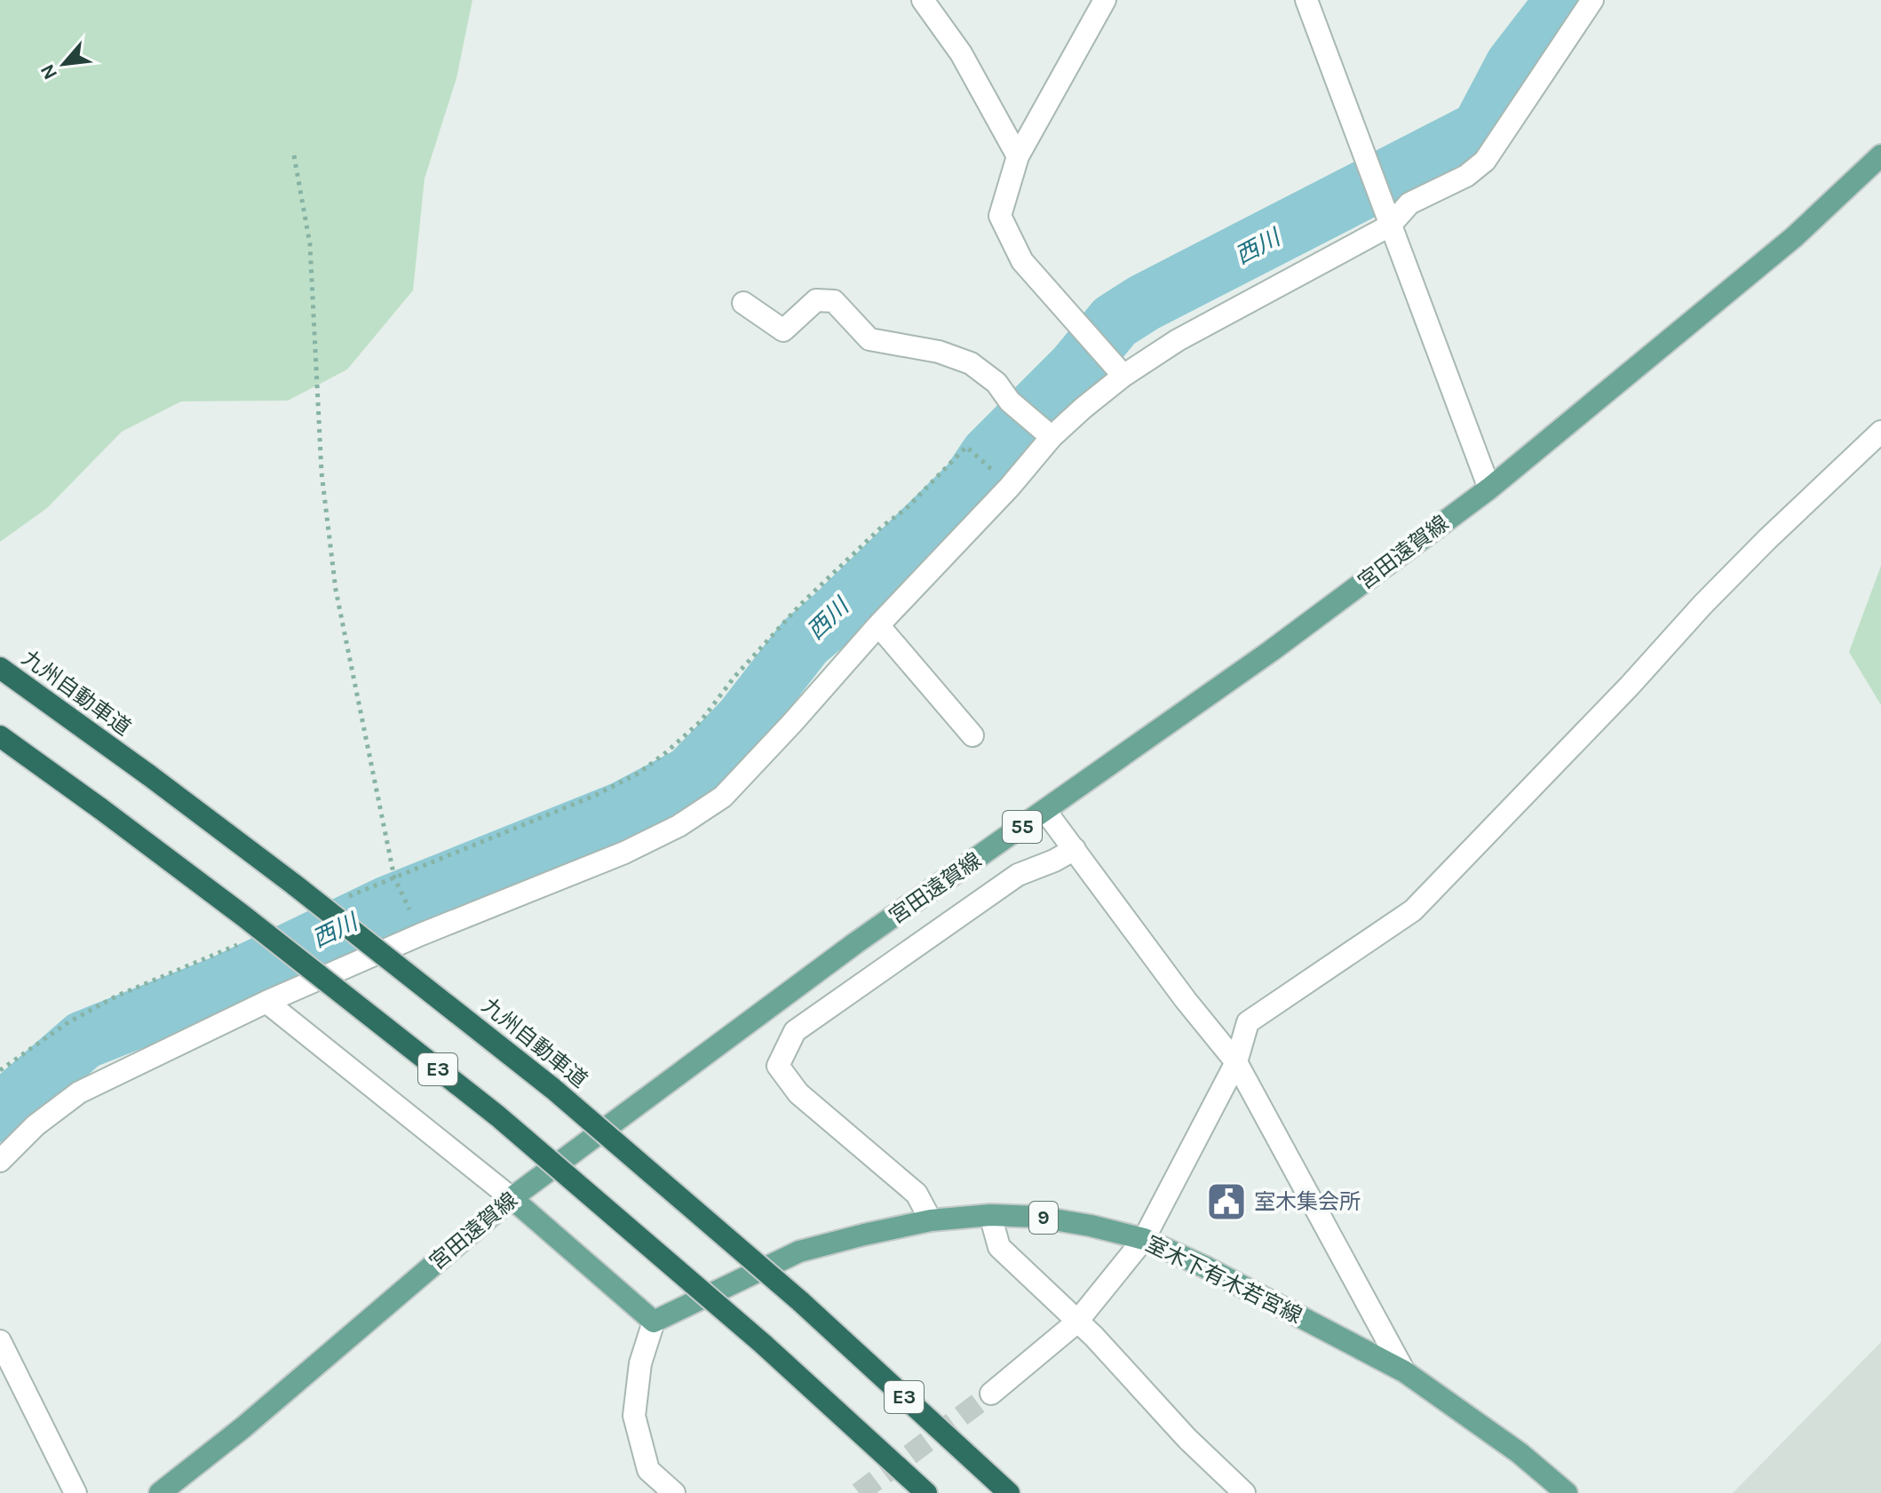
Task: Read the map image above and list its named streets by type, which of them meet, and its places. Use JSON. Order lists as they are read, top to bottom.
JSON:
{
  "streets": {
    "highway": ["九州自動車道", "E3"],
    "main road": [
      "宮田遠賀線",
      "55",
      "9",
      "室木下有木若宮線"
    ]
  },
  "water": ["西川"],
  "places": {
    "public building": ["室木集会所"]
  },
  "north": "bottom left"
}
